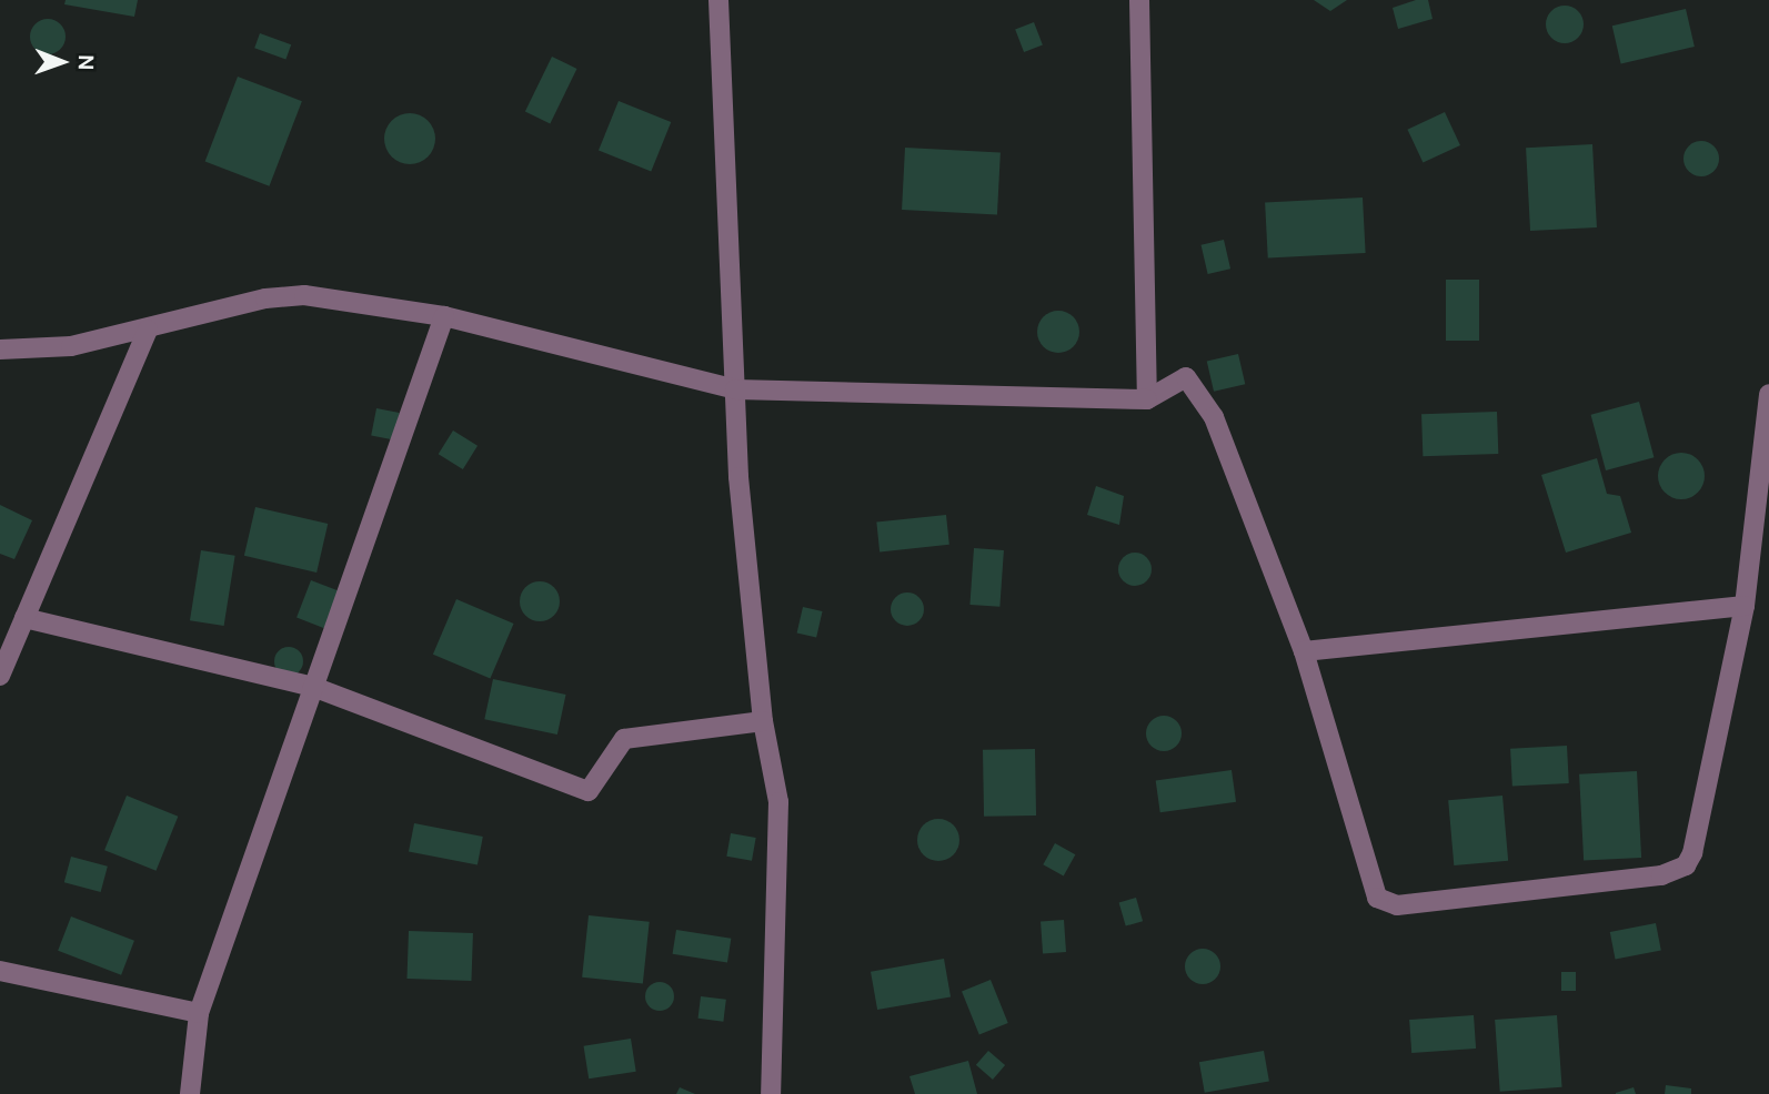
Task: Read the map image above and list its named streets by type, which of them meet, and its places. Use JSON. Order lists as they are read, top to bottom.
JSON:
{
  "north": "right"
}
